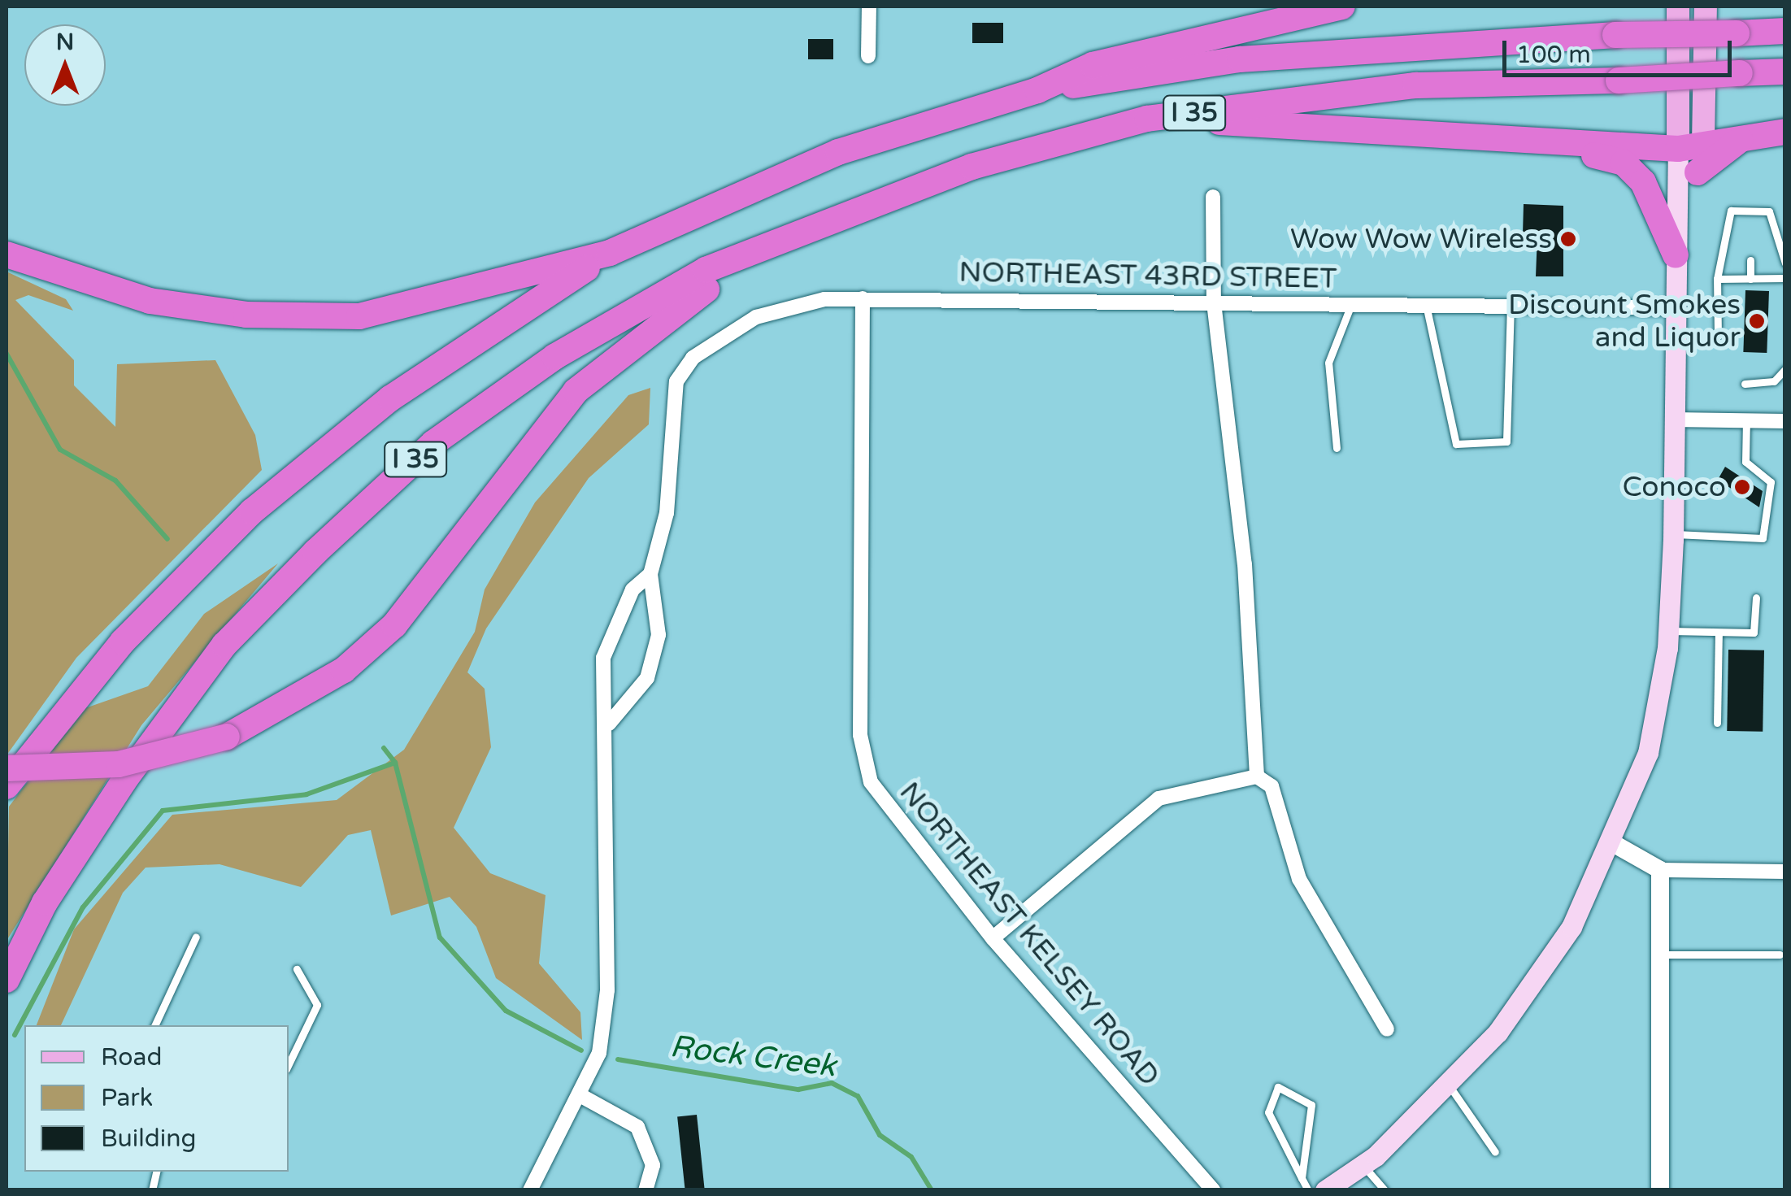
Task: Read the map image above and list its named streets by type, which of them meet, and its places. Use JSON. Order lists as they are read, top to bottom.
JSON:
{
  "streets": {
    "highway": ["I 35"],
    "street": ["NORTHEAST 43RD STREET", "NORTHEAST KELSEY ROAD"]
  },
  "crossings": [
    ["NORTHEAST 43RD STREET", "NORTHEAST KELSEY ROAD"]
  ],
  "water": ["Rock Creek"],
  "places": ["Wow Wow Wireless", "Discount Smokes and Liquor", "Conoco"],
  "legend": ["Road", "Park", "Building"],
  "scale_bar": "100 m",
  "north": "top"
}
